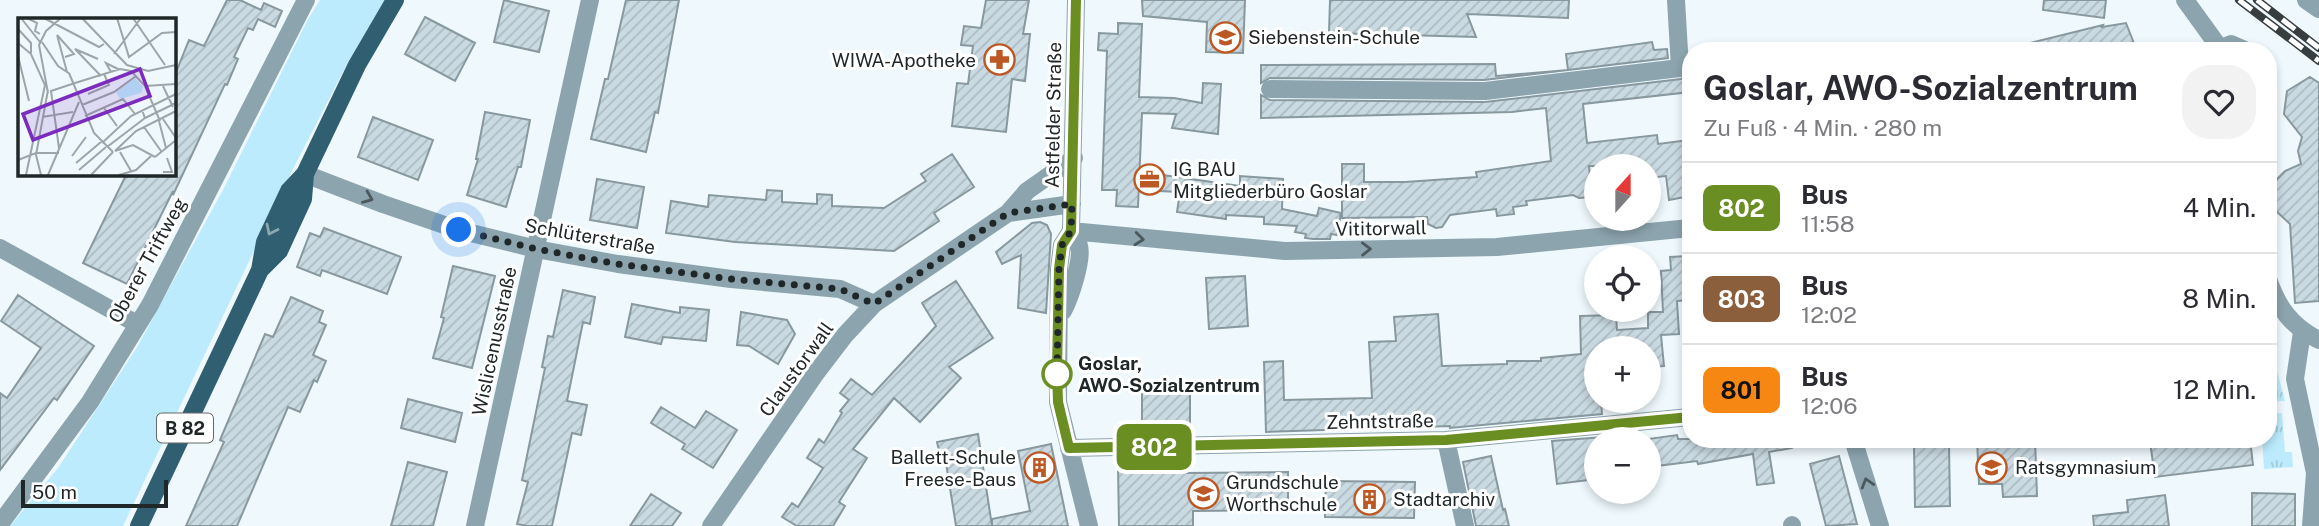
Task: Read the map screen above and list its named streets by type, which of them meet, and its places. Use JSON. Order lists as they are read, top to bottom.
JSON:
{
  "streets": {
    "main road": ["B 82"],
    "street": [
      "Astfelder Straße",
      "Vititorwall",
      "Schlüterstraße",
      "Oberer Triftweg",
      "Wislicenusstraße",
      "Claustorwall",
      "Zehntstraße"
    ]
  },
  "crossings": [
    ["Astfelder Straße", "Vititorwall"],
    ["Astfelder Straße", "Claustorwall"],
    ["Astfelder Straße", "Zehntstraße"],
    ["Schlüterstraße", "Wislicenusstraße"],
    ["Schlüterstraße", "Claustorwall"],
    ["Schlüterstraße", "B 82"]
  ],
  "one_way": ["Vititorwall", "Schlüterstraße"],
  "places": {
    "school or university": ["Siebenstein-Schule", "Ratsgymnasium", "Grundschule Worthschule"],
    "pharmacy": ["WIWA-Apotheke"],
    "office": ["IG BAU Mitgliederbüro Goslar"],
    "other": ["Goslar, AWO-Sozialzentrum"],
    "building": ["Ballett-Schule Freese-Baus", "Stadtarchiv"]
  },
  "lines": ["bus line 802"],
  "scale_bar": "50 m",
  "north": "top",
  "page": {
    "on_map": "802",
    "heading": ["Goslar, AWO-Sozialzentrum", "Zu Fuß · 4 Min. · 280 m"],
    "map_buttons": ["+", "−"],
    "list": [
      {
        "mark": "802",
        "name": "Bus",
        "note": "11:58",
        "value": "4 Min."
      },
      {
        "mark": "803",
        "name": "Bus",
        "note": "12:02",
        "value": "8 Min."
      },
      {
        "mark": "801",
        "name": "Bus",
        "note": "12:06",
        "value": "12 Min."
      }
    ],
    "scale": "50 m"
  }
}
